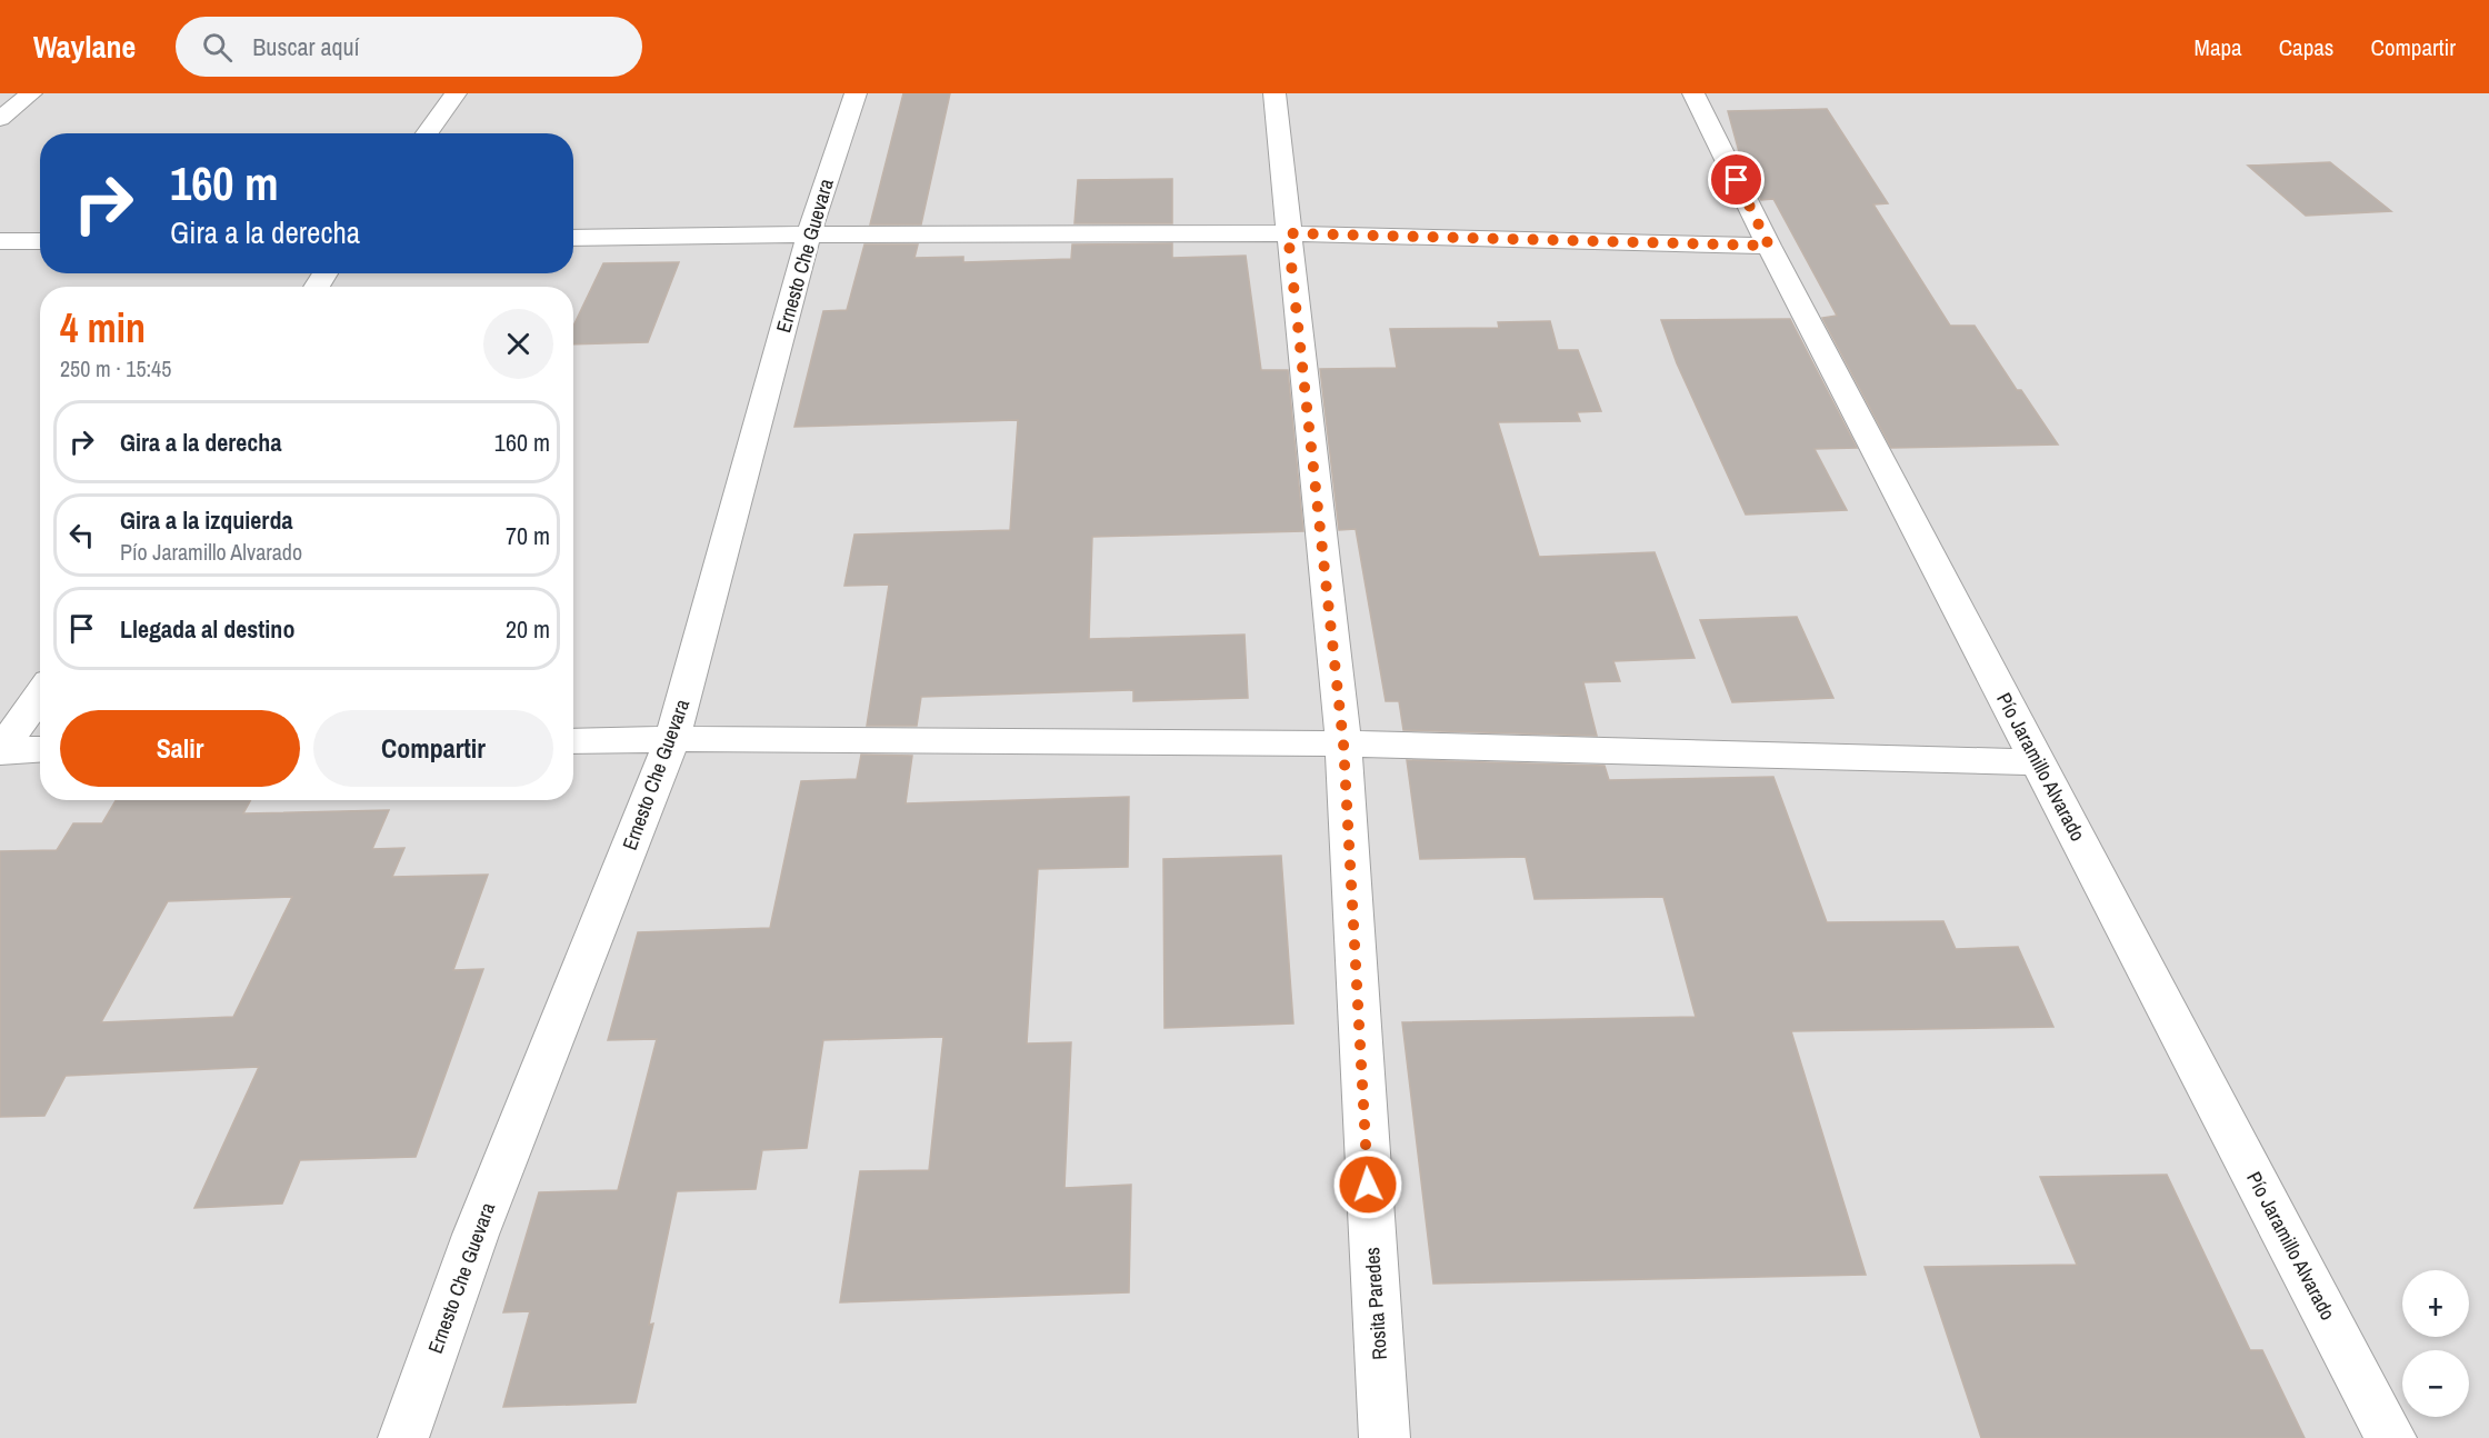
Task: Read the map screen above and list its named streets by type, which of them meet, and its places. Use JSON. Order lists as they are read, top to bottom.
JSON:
{
  "streets": {
    "street": ["Ernesto Che Guevara", "Pío Jaramillo Alvarado", "Rosita Paredes"]
  },
  "page": {
    "header": "Waylane",
    "search": "Buscar aquí",
    "nav": ["Mapa", "Capas", "Compartir"],
    "turn": ["160 m", "Gira a la derecha"],
    "heading": ["4 min", "250 m · 15:45"],
    "list": [
      {
        "name": "Gira a la derecha",
        "value": "160 m"
      },
      {
        "name": "Gira a la izquierda",
        "note": "Pío Jaramillo Alvarado",
        "value": "70 m"
      },
      {
        "name": "Llegada al destino",
        "value": "20 m"
      }
    ],
    "buttons": ["Salir", "Compartir"],
    "map_buttons": ["+", "−"]
  }
}
